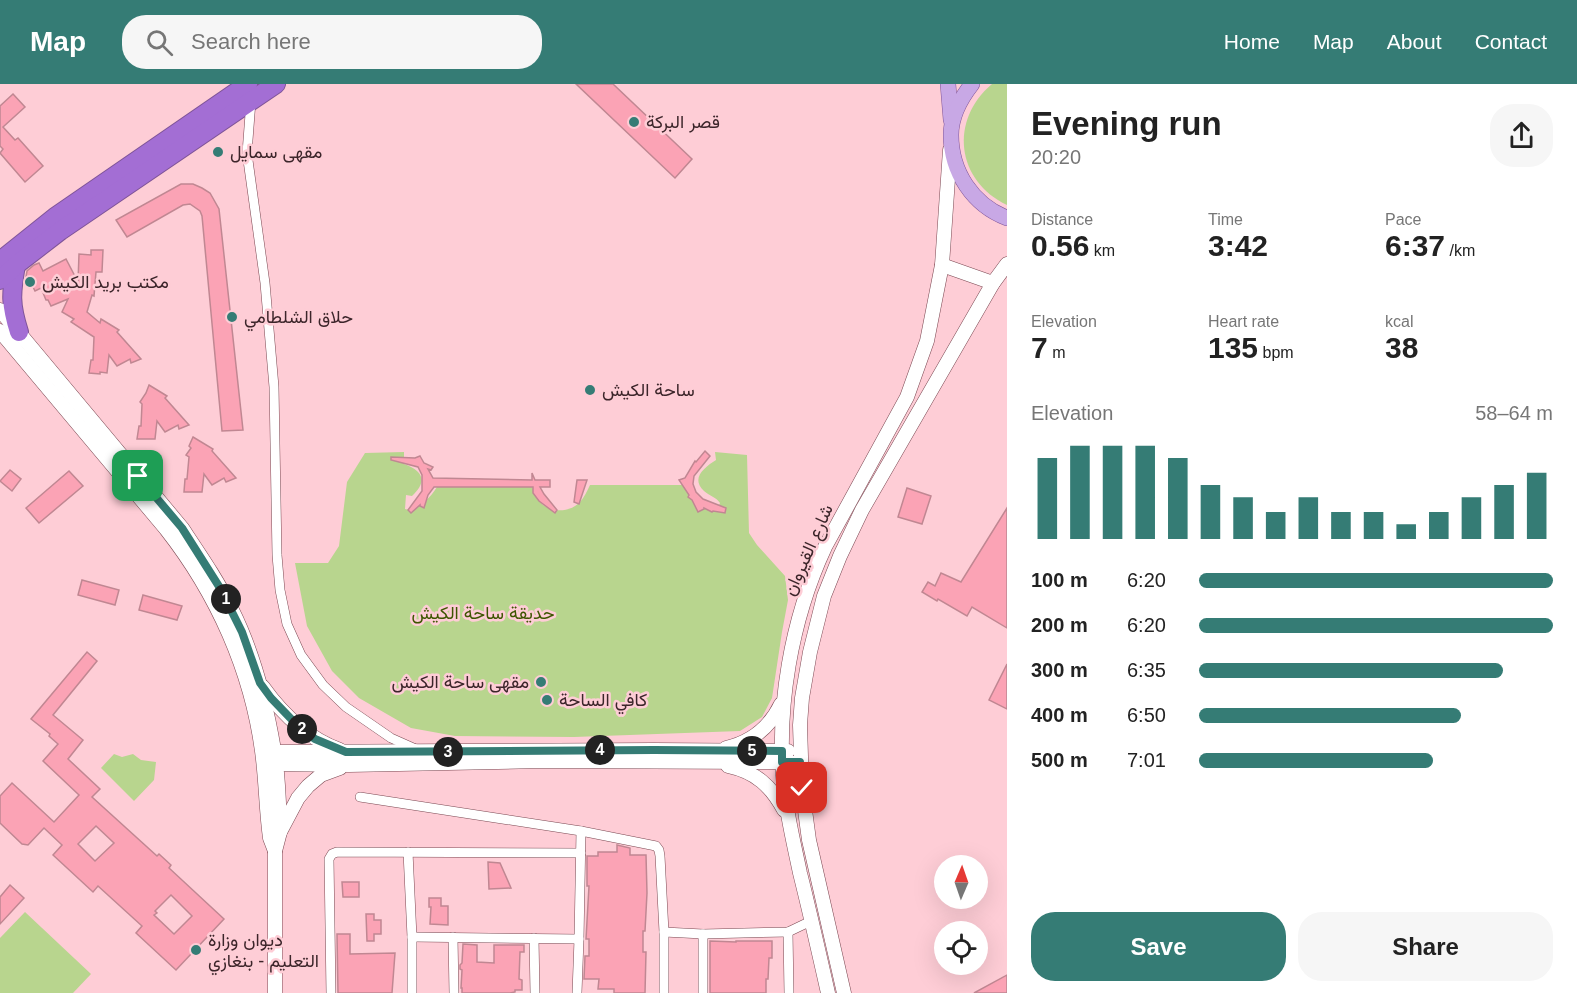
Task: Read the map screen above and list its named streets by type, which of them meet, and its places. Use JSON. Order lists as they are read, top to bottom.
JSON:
{
  "streets": {
    "main road": ["شارع القيروان"]
  },
  "parks": ["حديقة ساحة الكيش"],
  "places": [
    "قصر البركة",
    "مقهى سمايل",
    "مكتب بريد الكيش",
    "حلاق الشلطامي",
    "ساحة الكيش",
    "مقهى ساحة الكيش",
    "كافي الساحة",
    "ديوان وزارة التعليم - بنغازي"
  ],
  "north": "top",
  "page": {
    "header": "Map",
    "search": "Search here",
    "nav": [
      "Home",
      "Map",
      "About",
      "Contact"
    ],
    "heading": ["Evening run", "20:20"],
    "stats": [
      ["Distance", "0.56 km"],
      ["Time", "3:42"],
      ["Pace", "6:37 /km"],
      ["Elevation", "7 m"],
      ["Heart rate", "135 bpm"],
      ["kcal", "38"]
    ],
    "chart": ["Elevation", "58–64 m"],
    "list": [
      {
        "name": "100 m",
        "note": "6:20"
      },
      {
        "name": "200 m",
        "note": "6:20"
      },
      {
        "name": "300 m",
        "note": "6:35"
      },
      {
        "name": "400 m",
        "note": "6:50"
      },
      {
        "name": "500 m",
        "note": "7:01"
      }
    ],
    "pins": [
      "1",
      "2",
      "4",
      "5",
      "3"
    ],
    "buttons": ["Save", "Share"]
  }
}
